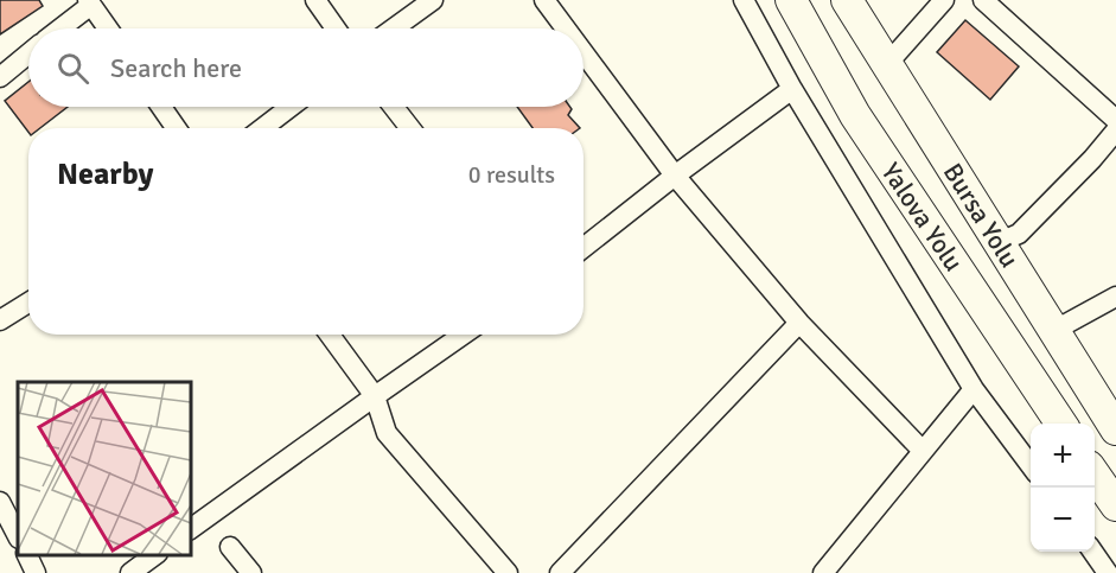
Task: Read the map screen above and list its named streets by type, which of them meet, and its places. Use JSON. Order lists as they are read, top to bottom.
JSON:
{
  "streets": {
    "highway": ["Bursa Yolu", "Yalova Yolu"]
  },
  "page": {
    "search": "Search here",
    "heading": ["Nearby", "0 results"],
    "map_buttons": ["+", "−"]
  }
}
